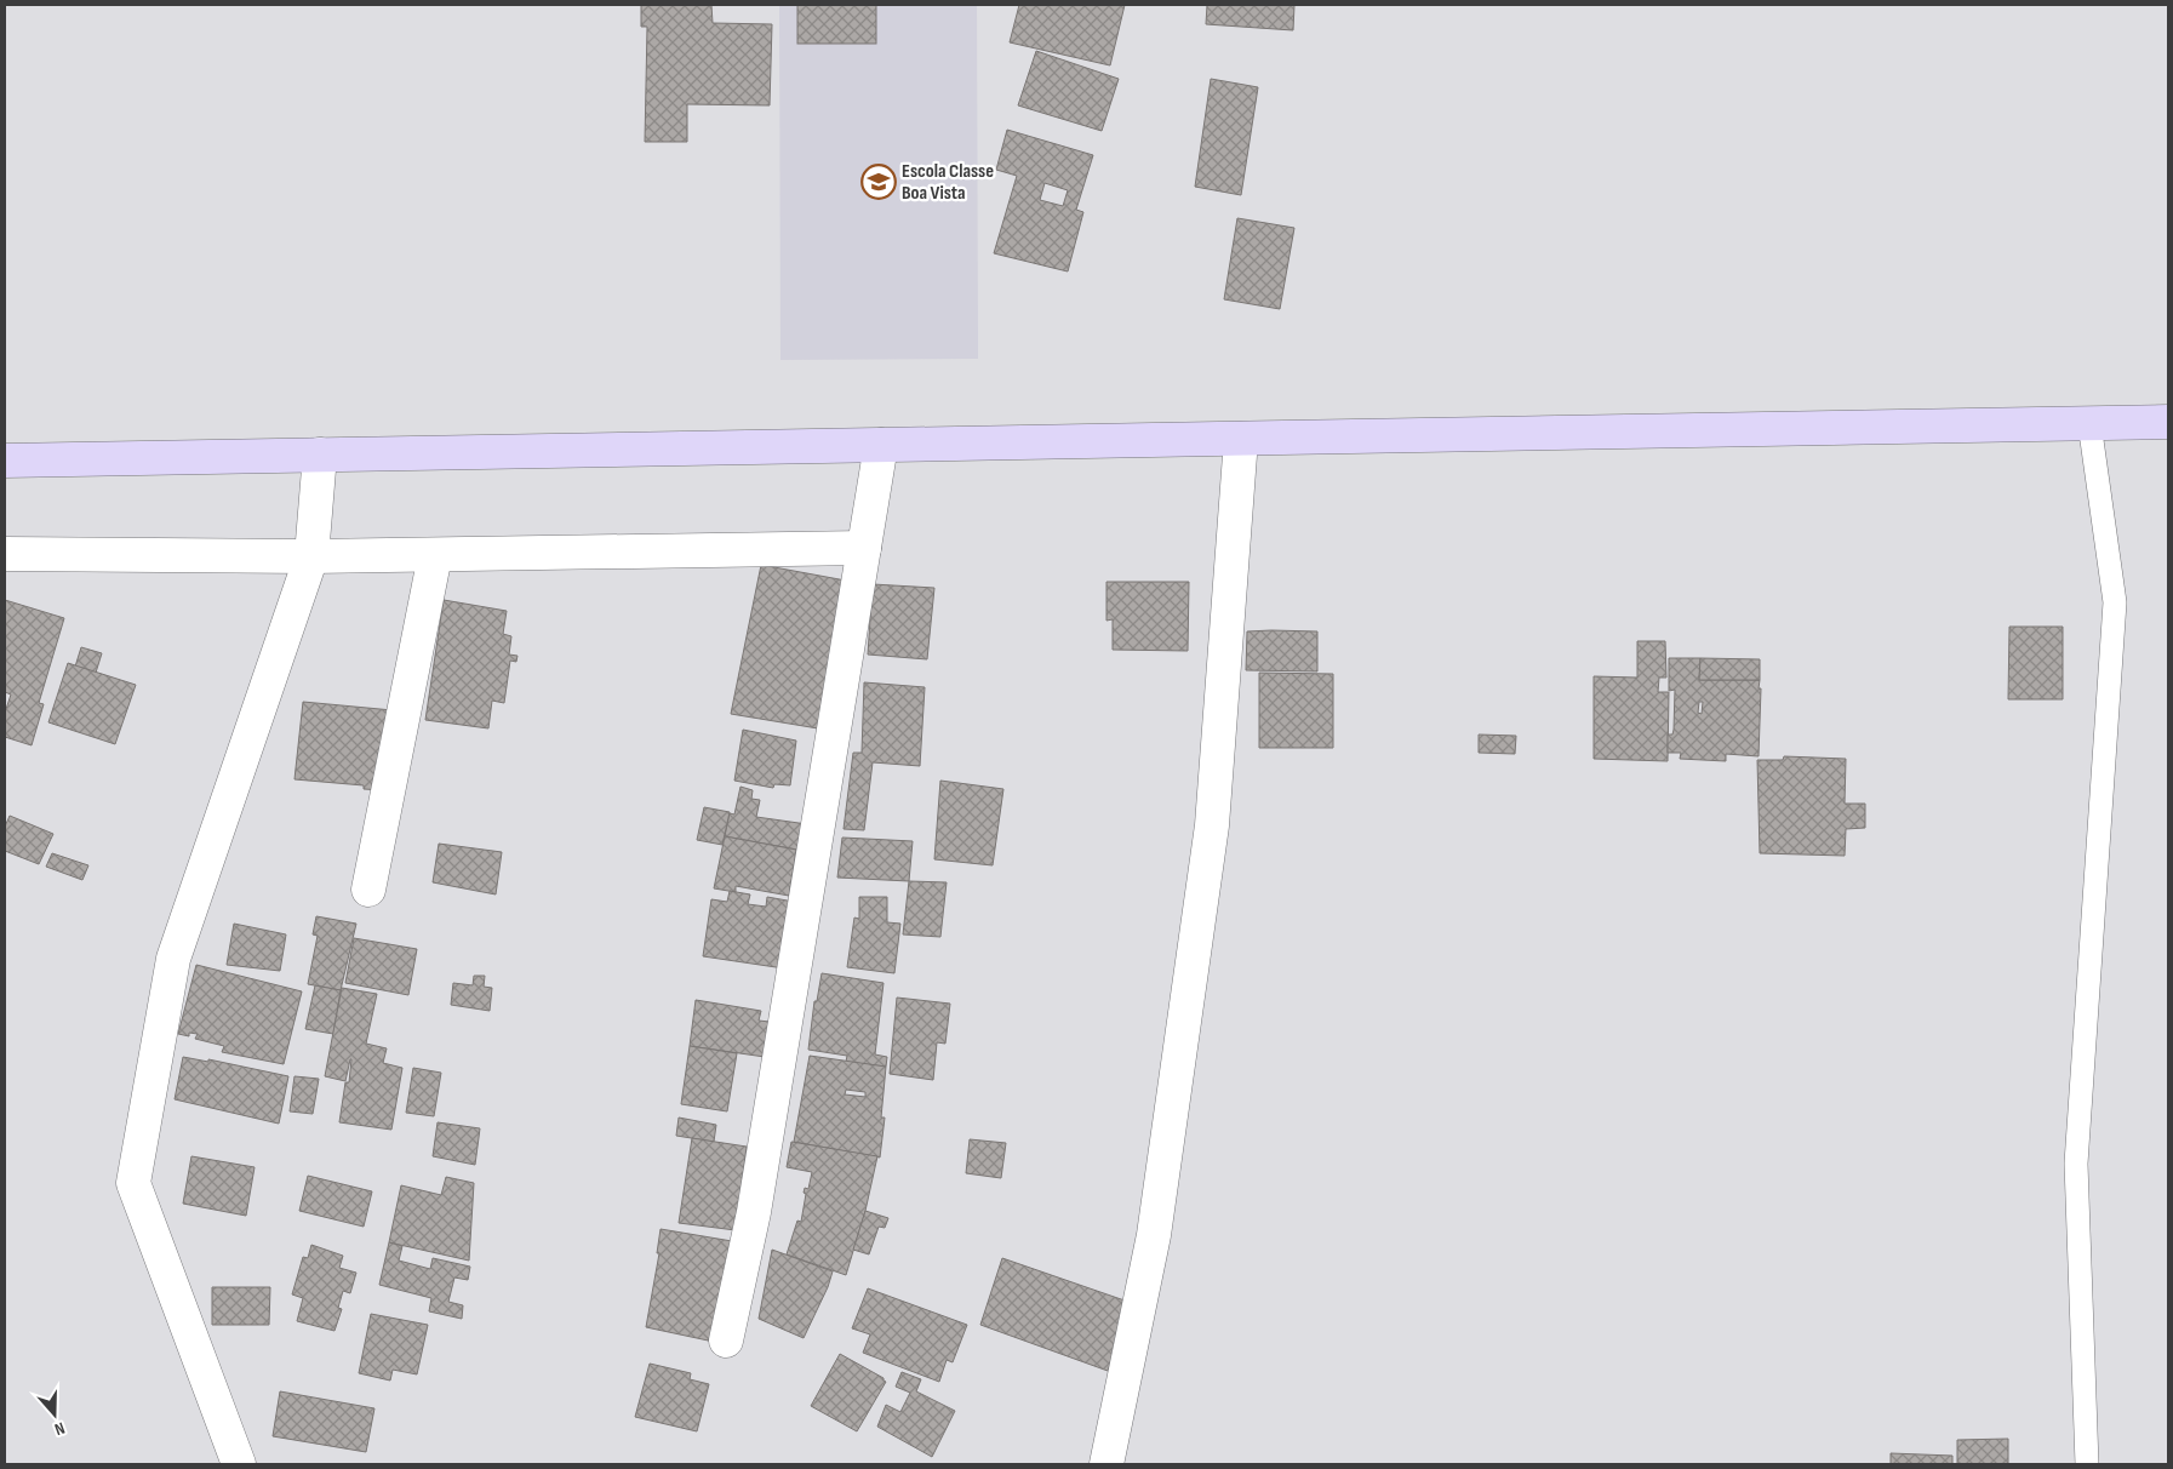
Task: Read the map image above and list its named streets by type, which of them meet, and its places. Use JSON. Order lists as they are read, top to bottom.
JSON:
{
  "places": {
    "school or university": ["Escola Classe Boa Vista"]
  },
  "north": "bottom"
}
